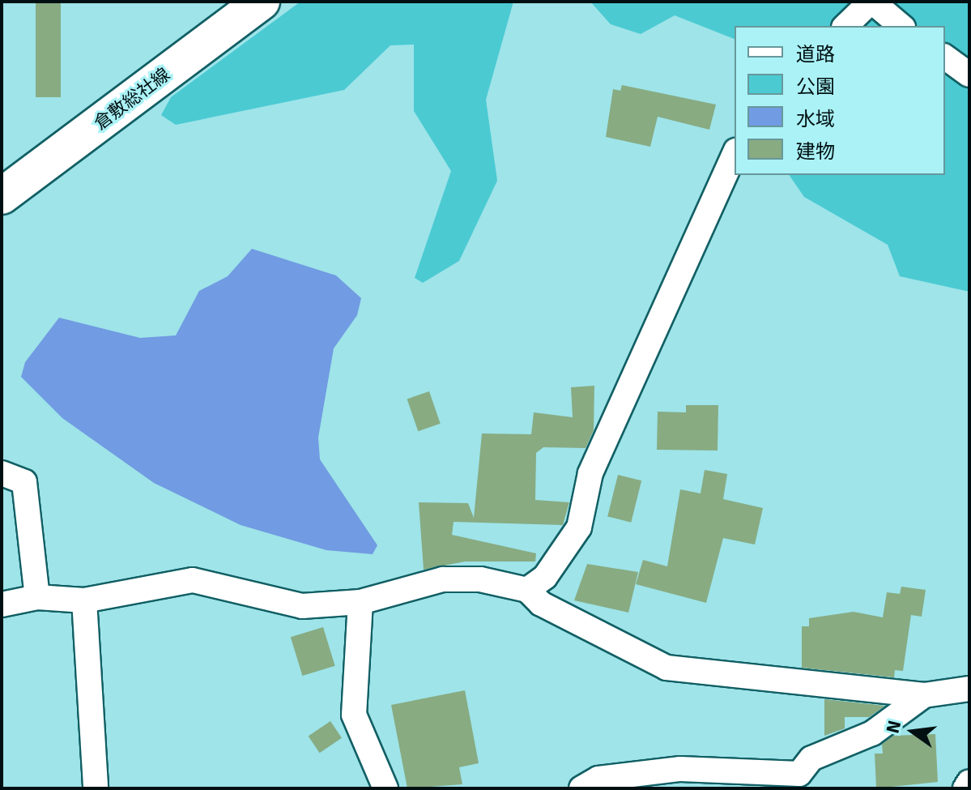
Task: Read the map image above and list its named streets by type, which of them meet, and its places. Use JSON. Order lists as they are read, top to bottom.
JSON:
{
  "streets": {
    "main road": ["倉敷総社線"]
  },
  "legend": [
    "道路",
    "公園",
    "水域",
    "建物"
  ],
  "north": "left"
}
